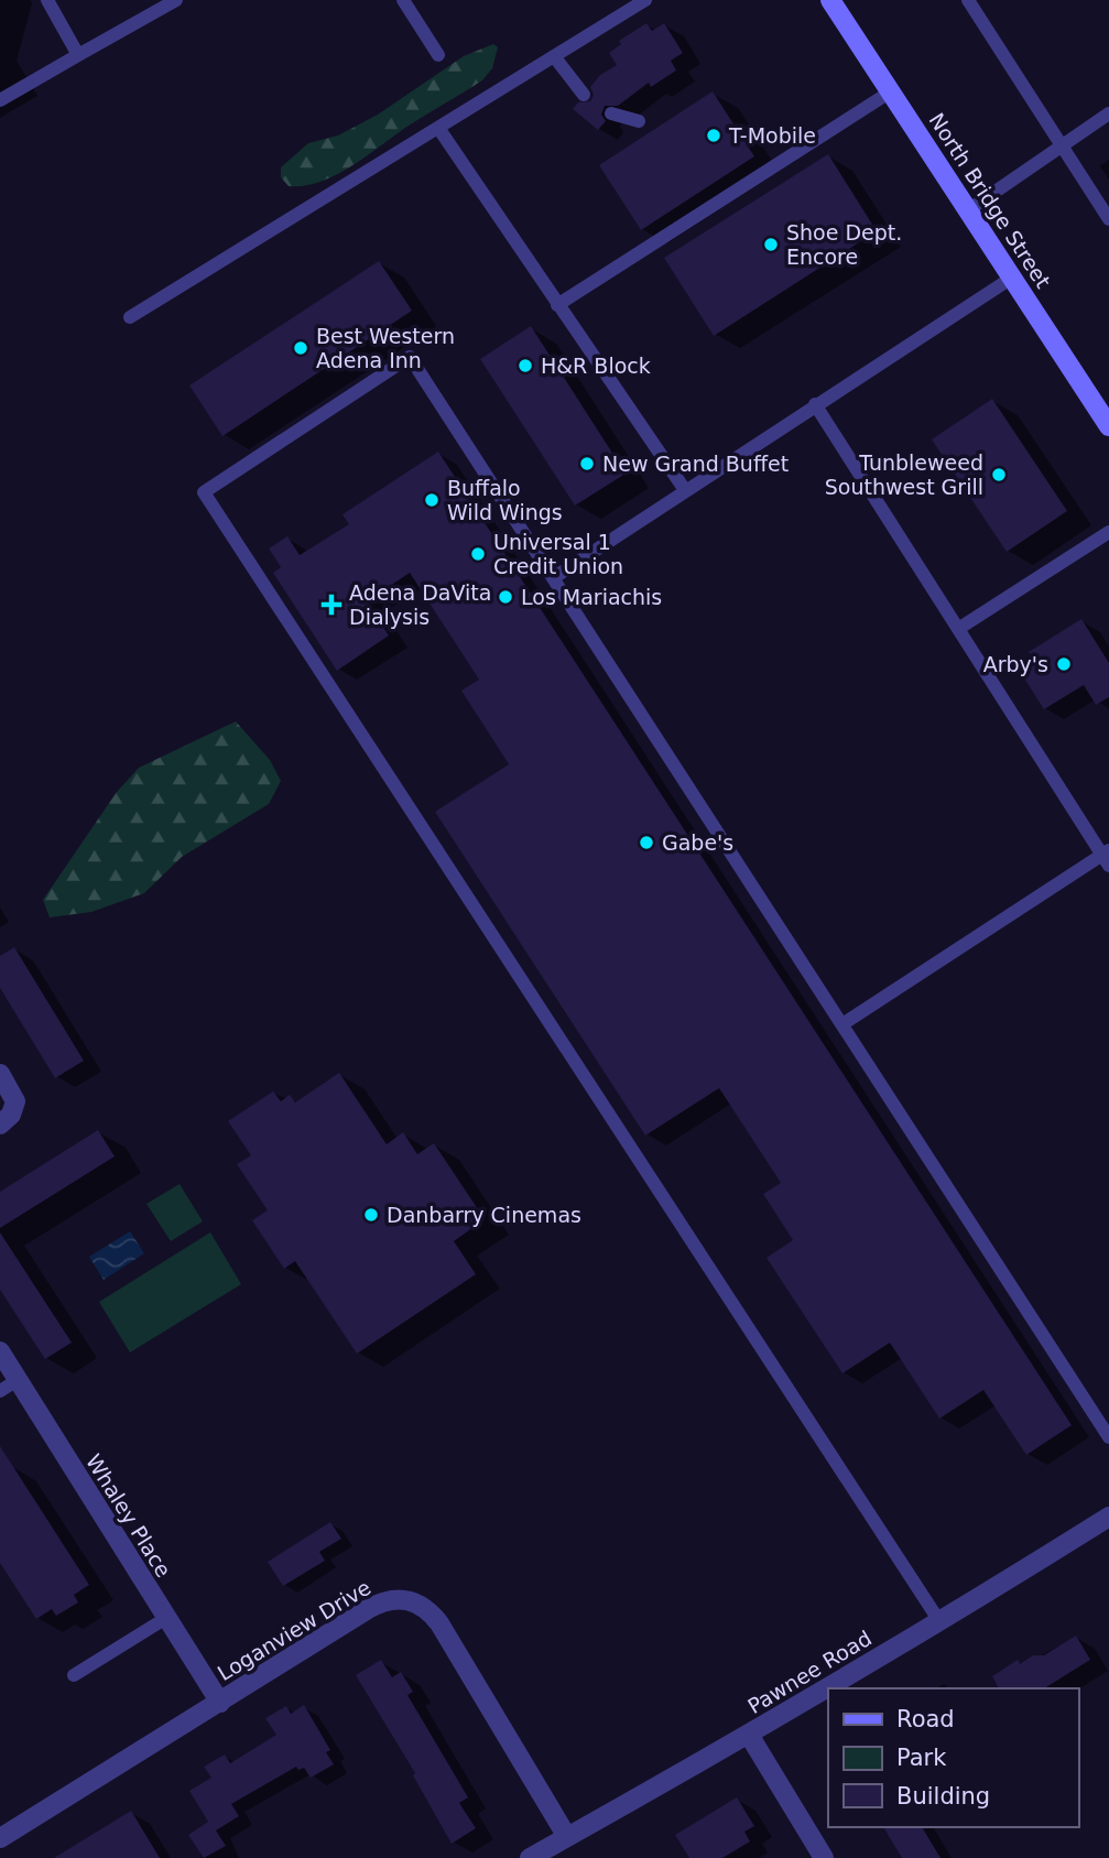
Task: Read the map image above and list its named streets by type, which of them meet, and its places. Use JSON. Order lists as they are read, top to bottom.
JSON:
{
  "streets": {
    "main road": ["North Bridge Street"],
    "street": ["Whaley Place", "Loganview Drive", "Pawnee Road"]
  },
  "crossings": [
    ["Whaley Place", "Loganview Drive"],
    ["Loganview Drive", "Pawnee Road"]
  ],
  "places": {
    "other": [
      "T-Mobile",
      "Shoe Dept. Encore",
      "Best Western Adena Inn",
      "H&R Block",
      "New Grand Buffet",
      "Tunbleweed Southwest Grill",
      "Buffalo Wild Wings",
      "Universal 1 Credit Union",
      "Los Mariachis",
      "Arby's",
      "Gabe's",
      "Danbarry Cinemas"
    ],
    "health": ["Adena DaVita Dialysis"]
  },
  "legend": ["Road", "Park", "Building"]
}
